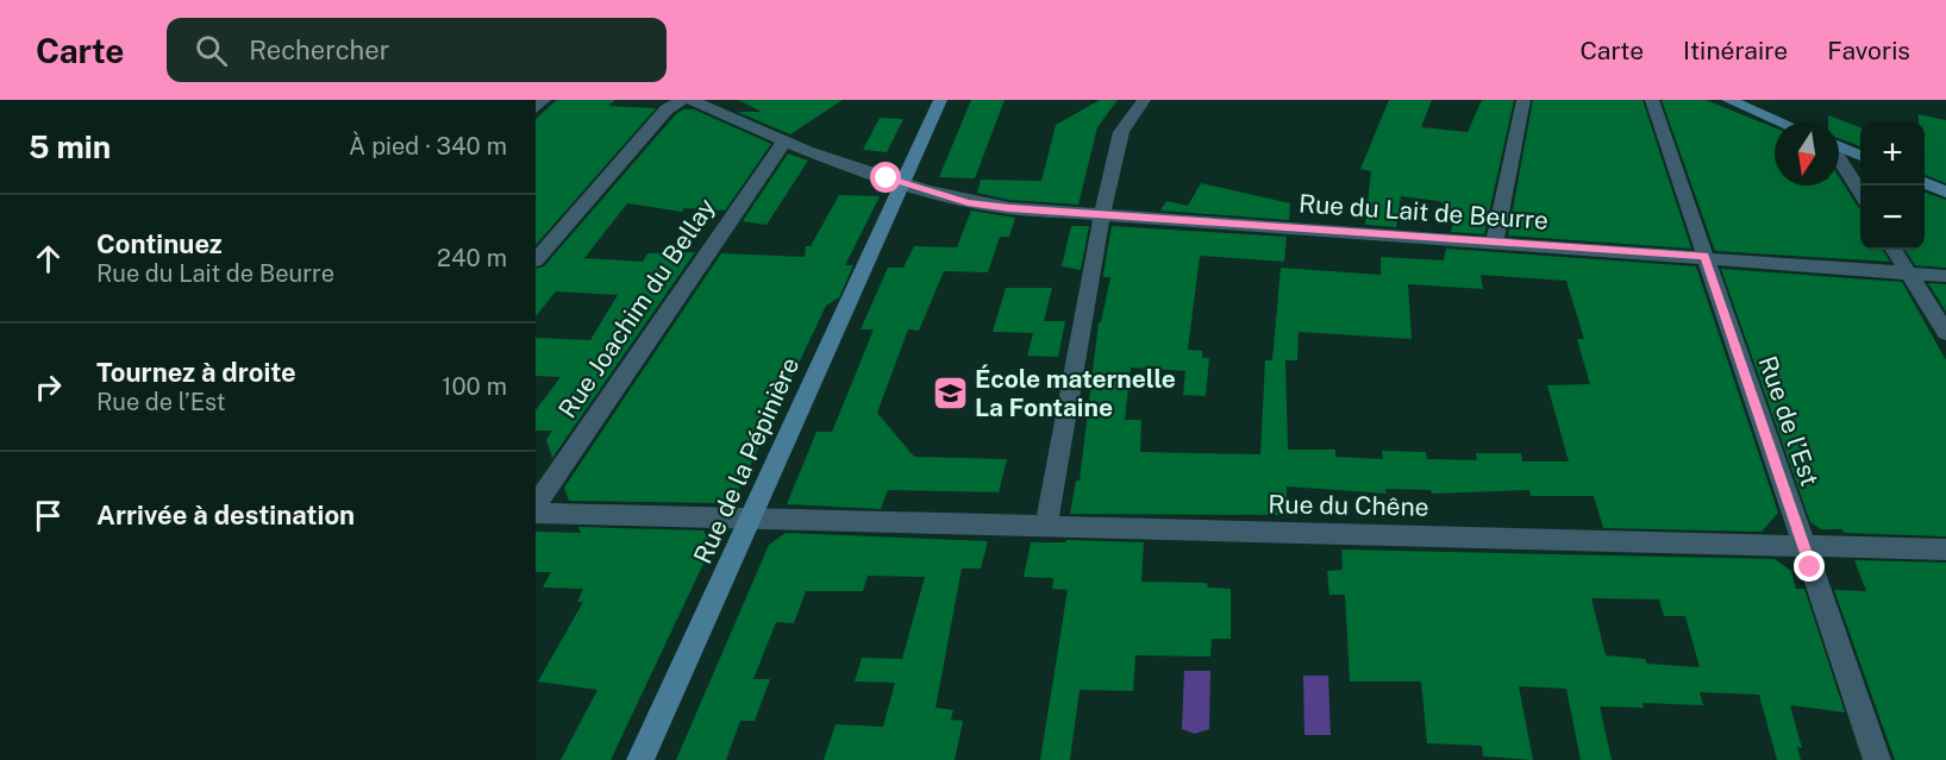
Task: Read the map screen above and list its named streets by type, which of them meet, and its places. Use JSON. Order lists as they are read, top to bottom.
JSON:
{
  "streets": {
    "main road": ["Rue de la Pépinière"],
    "street": [
      "Rue du Lait de Beurre",
      "Rue Joachim du Bellay",
      "Rue de l’Est",
      "Rue du Chêne"
    ]
  },
  "crossings": [
    ["Rue du Lait de Beurre", "Rue Joachim du Bellay"],
    ["Rue du Lait de Beurre", "Rue de l’Est"],
    ["Rue du Lait de Beurre", "Rue de la Pépinière"],
    ["Rue de l’Est", "Rue du Chêne"],
    ["Rue de la Pépinière", "Rue du Chêne"]
  ],
  "places": {
    "school or university": ["École maternelle La Fontaine"]
  },
  "north": "bottom",
  "page": {
    "header": "Carte",
    "search": "Rechercher",
    "nav": ["Carte", "Itinéraire", "Favoris"],
    "heading": ["5 min", "À pied · 340 m"],
    "map_buttons": ["+", "−"],
    "list": [
      ["Continuez", "Rue du Lait de Beurre", "240 m"],
      ["Tournez à droite", "Rue de l’Est", "100 m"],
      "Arrivée à destination"
    ]
  }
}
